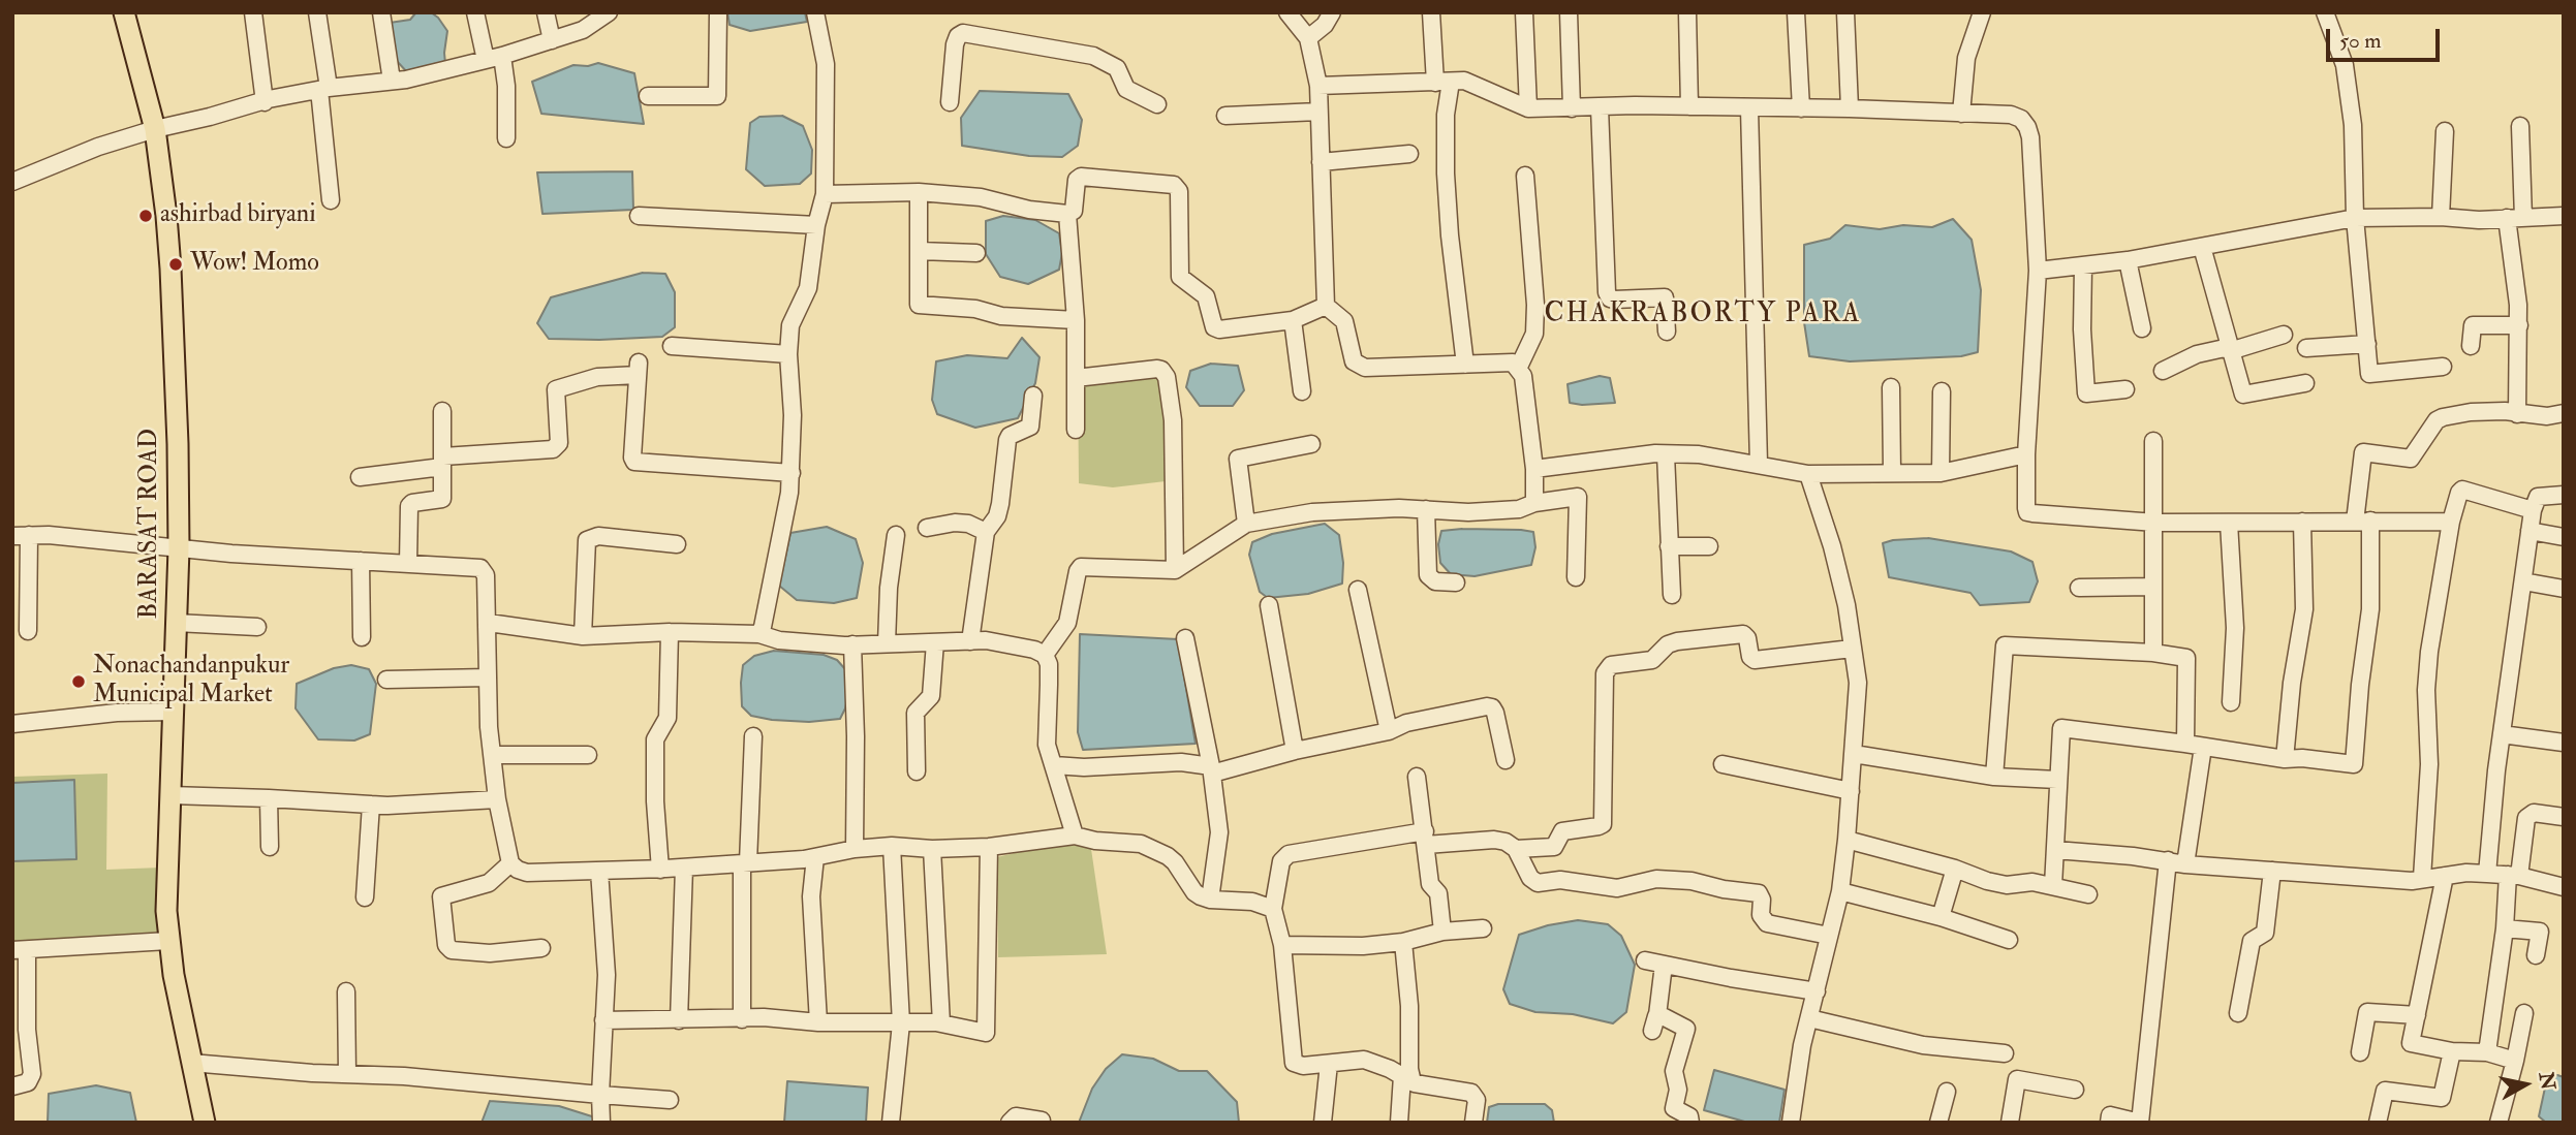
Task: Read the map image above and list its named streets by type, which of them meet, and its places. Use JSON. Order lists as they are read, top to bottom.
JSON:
{
  "streets": {
    "main road": ["BARASAT ROAD"]
  },
  "districts": ["CHAKRABORTY PARA"],
  "places": ["ashirbad biryani", "Wow! Momo", "Nonachandanpukur Municipal Market"],
  "scale_bar": "50 m",
  "north": "right"
}
